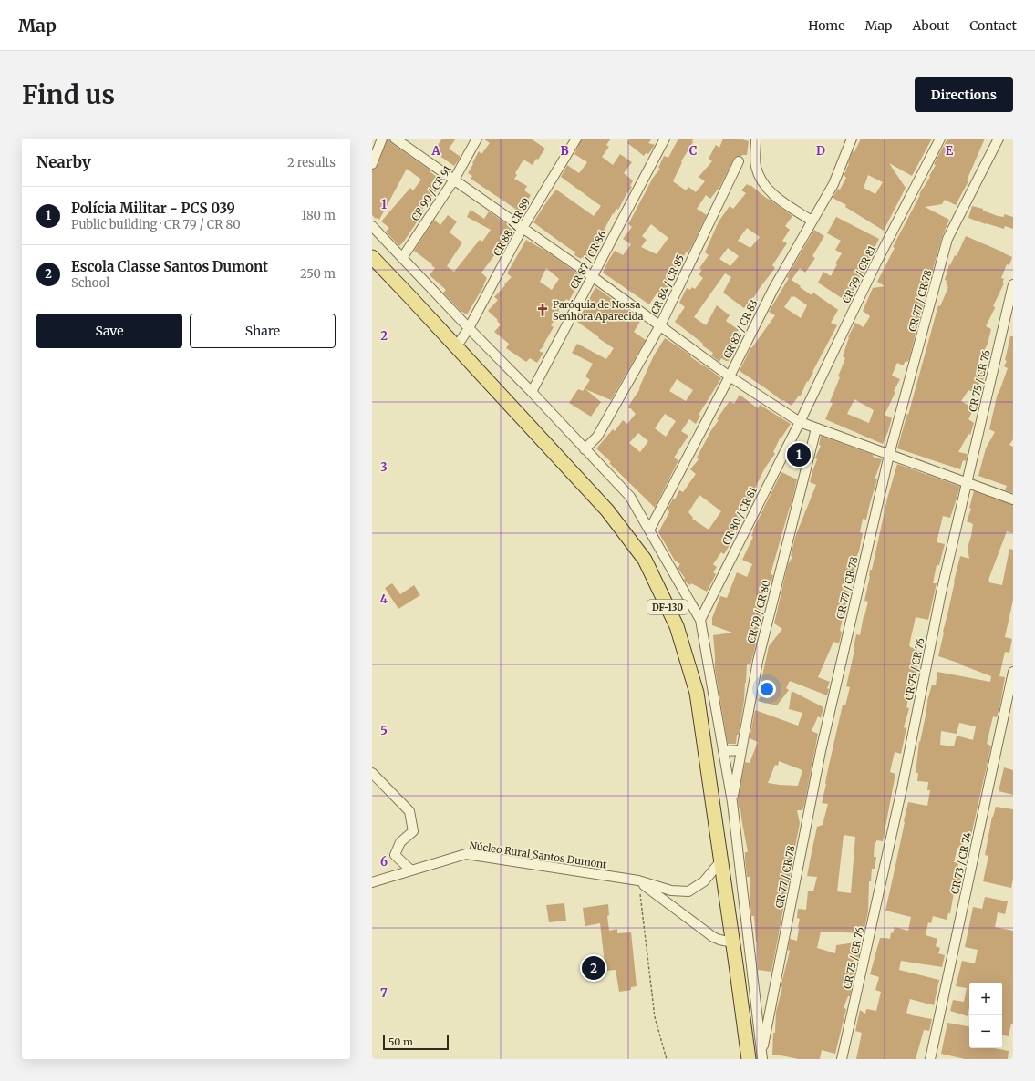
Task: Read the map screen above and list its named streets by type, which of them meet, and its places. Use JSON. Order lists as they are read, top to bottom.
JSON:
{
  "streets": {
    "main road": ["DF-130"],
    "street": [
      "CR 90 / CR 91",
      "CR 88 / CR 89",
      "CR 87 / CR 86",
      "CR 79 / CR 81",
      "CR 84 / CR 85",
      "CR 77 / CR 78",
      "CR 82 / CR 83",
      "CR 75 / CR 76",
      "CR 80 / CR 81",
      "CR 79 / CR 80",
      "Núcleo Rural Santos Dumont",
      "CR 73 / CR 74"
    ]
  },
  "crossings": [
    ["CR 88 / CR 89", "DF-130"],
    ["CR 79 / CR 81", "CR 80 / CR 81"],
    ["DF-130", "Núcleo Rural Santos Dumont"]
  ],
  "places": {
    "church": ["Paróquia de Nossa Senhora Aparecida"]
  },
  "scale_bar": "50 m",
  "page": {
    "header": "Map",
    "nav": [
      "Home",
      "Map",
      "About",
      "Contact"
    ],
    "buttons": [
      "Directions",
      ["Save", "Share"]
    ],
    "title": "Find us",
    "heading": ["Nearby", "2 results"],
    "list": [
      {
        "mark": "1",
        "name": "Polícia Militar - PCS 039",
        "note": "Public building · CR 79 / CR 80",
        "value": "180 m"
      },
      {
        "mark": "2",
        "name": "Escola Classe Santos Dumont",
        "note": "School",
        "value": "250 m"
      }
    ],
    "pins": ["1", "2"],
    "map_buttons": ["+", "−"],
    "scale": "50 m"
  },
  "grid": {
    "columns": [
      "A",
      "B",
      "C",
      "D",
      "E"
    ],
    "rows": [
      "1",
      "2",
      "3",
      "4",
      "5",
      "6",
      "7"
    ]
  }
}
